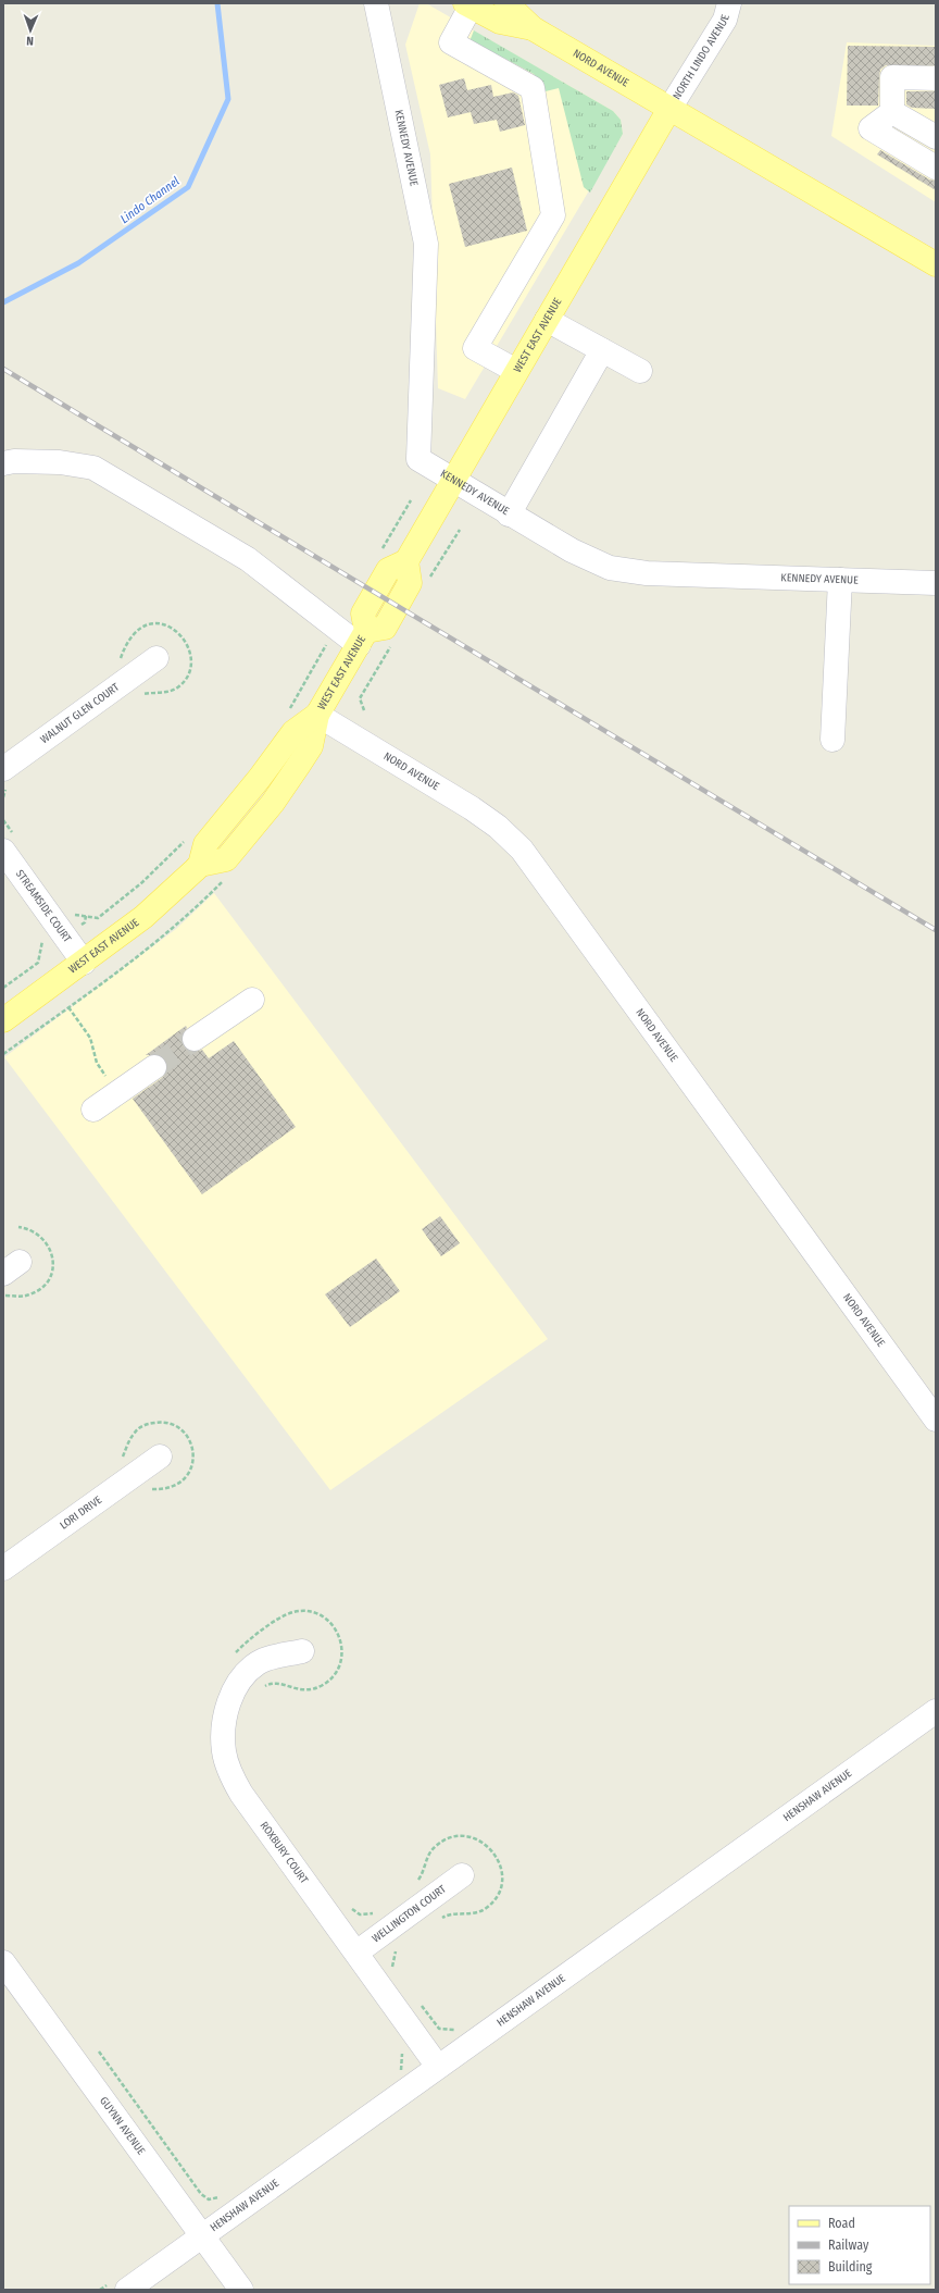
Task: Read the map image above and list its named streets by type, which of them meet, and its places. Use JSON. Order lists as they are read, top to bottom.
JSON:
{
  "streets": {
    "main road": ["NORD AVENUE", "WEST EAST AVENUE"],
    "street": [
      "NORTH LINDO AVENUE",
      "KENNEDY AVENUE",
      "WALNUT GLEN COURT",
      "STREAMSIDE COURT",
      "LORI DRIVE",
      "HENSHAW AVENUE",
      "ROXBURY COURT",
      "WELLINGTON COURT",
      "GUYNN AVENUE"
    ]
  },
  "crossings": [
    ["NORTH LINDO AVENUE", "NORD AVENUE"],
    ["NORTH LINDO AVENUE", "WEST EAST AVENUE"],
    ["NORD AVENUE", "WEST EAST AVENUE"],
    ["KENNEDY AVENUE", "WEST EAST AVENUE"],
    ["WEST EAST AVENUE", "STREAMSIDE COURT"],
    ["HENSHAW AVENUE", "ROXBURY COURT"],
    ["HENSHAW AVENUE", "GUYNN AVENUE"],
    ["ROXBURY COURT", "WELLINGTON COURT"]
  ],
  "water": ["Lindo Channel"],
  "legend": ["Road", "Railway", "Building"],
  "north": "bottom"
}
